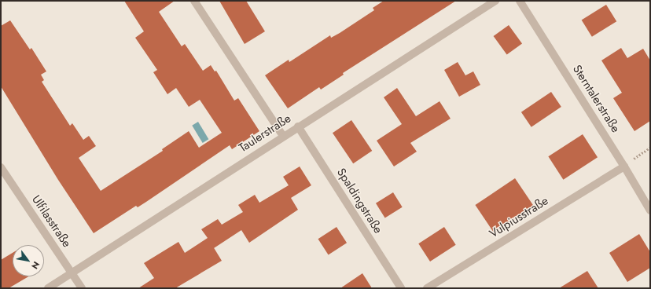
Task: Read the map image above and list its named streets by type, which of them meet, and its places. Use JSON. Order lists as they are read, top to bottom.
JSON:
{
  "streets": {
    "street": [
      "Sterntalerstraße",
      "Taulerstraße",
      "Spaldingstraße",
      "Vulpiusstraße",
      "Ulfilasstraße"
    ]
  },
  "crossings": [
    ["Sterntalerstraße", "Vulpiusstraße"],
    ["Taulerstraße", "Spaldingstraße"],
    ["Taulerstraße", "Ulfilasstraße"]
  ],
  "north": "bottom right"
}
